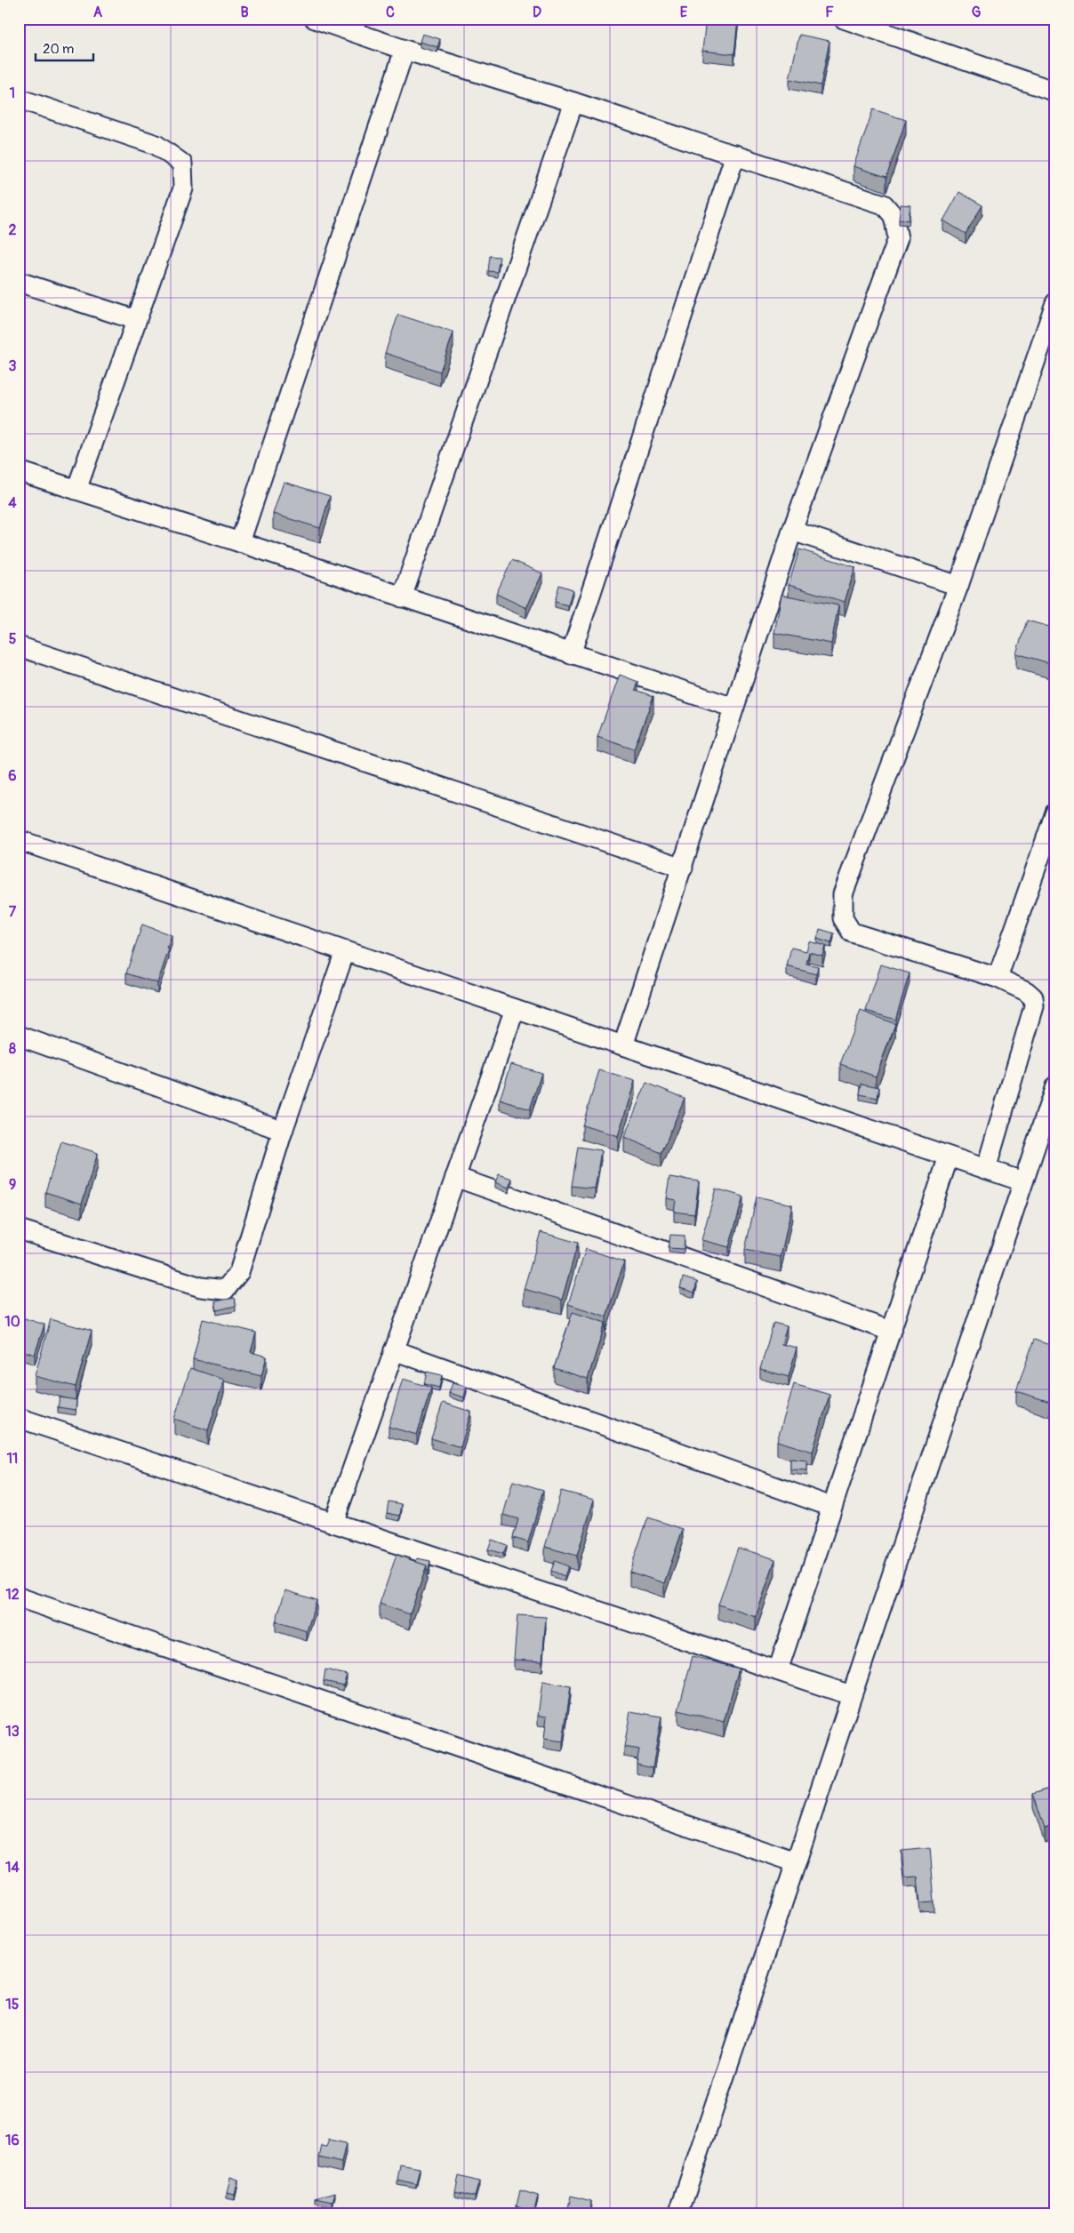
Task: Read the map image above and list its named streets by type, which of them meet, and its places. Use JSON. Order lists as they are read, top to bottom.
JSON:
{
  "scale_bar": "20 m",
  "grid": {
    "columns": [
      "A",
      "B",
      "C",
      "D",
      "E",
      "F",
      "G"
    ],
    "rows": [
      "1",
      "2",
      "3",
      "4",
      "5",
      "6",
      "7",
      "8",
      "9",
      "10",
      "11",
      "12",
      "13",
      "14",
      "15",
      "16"
    ]
  }
}
